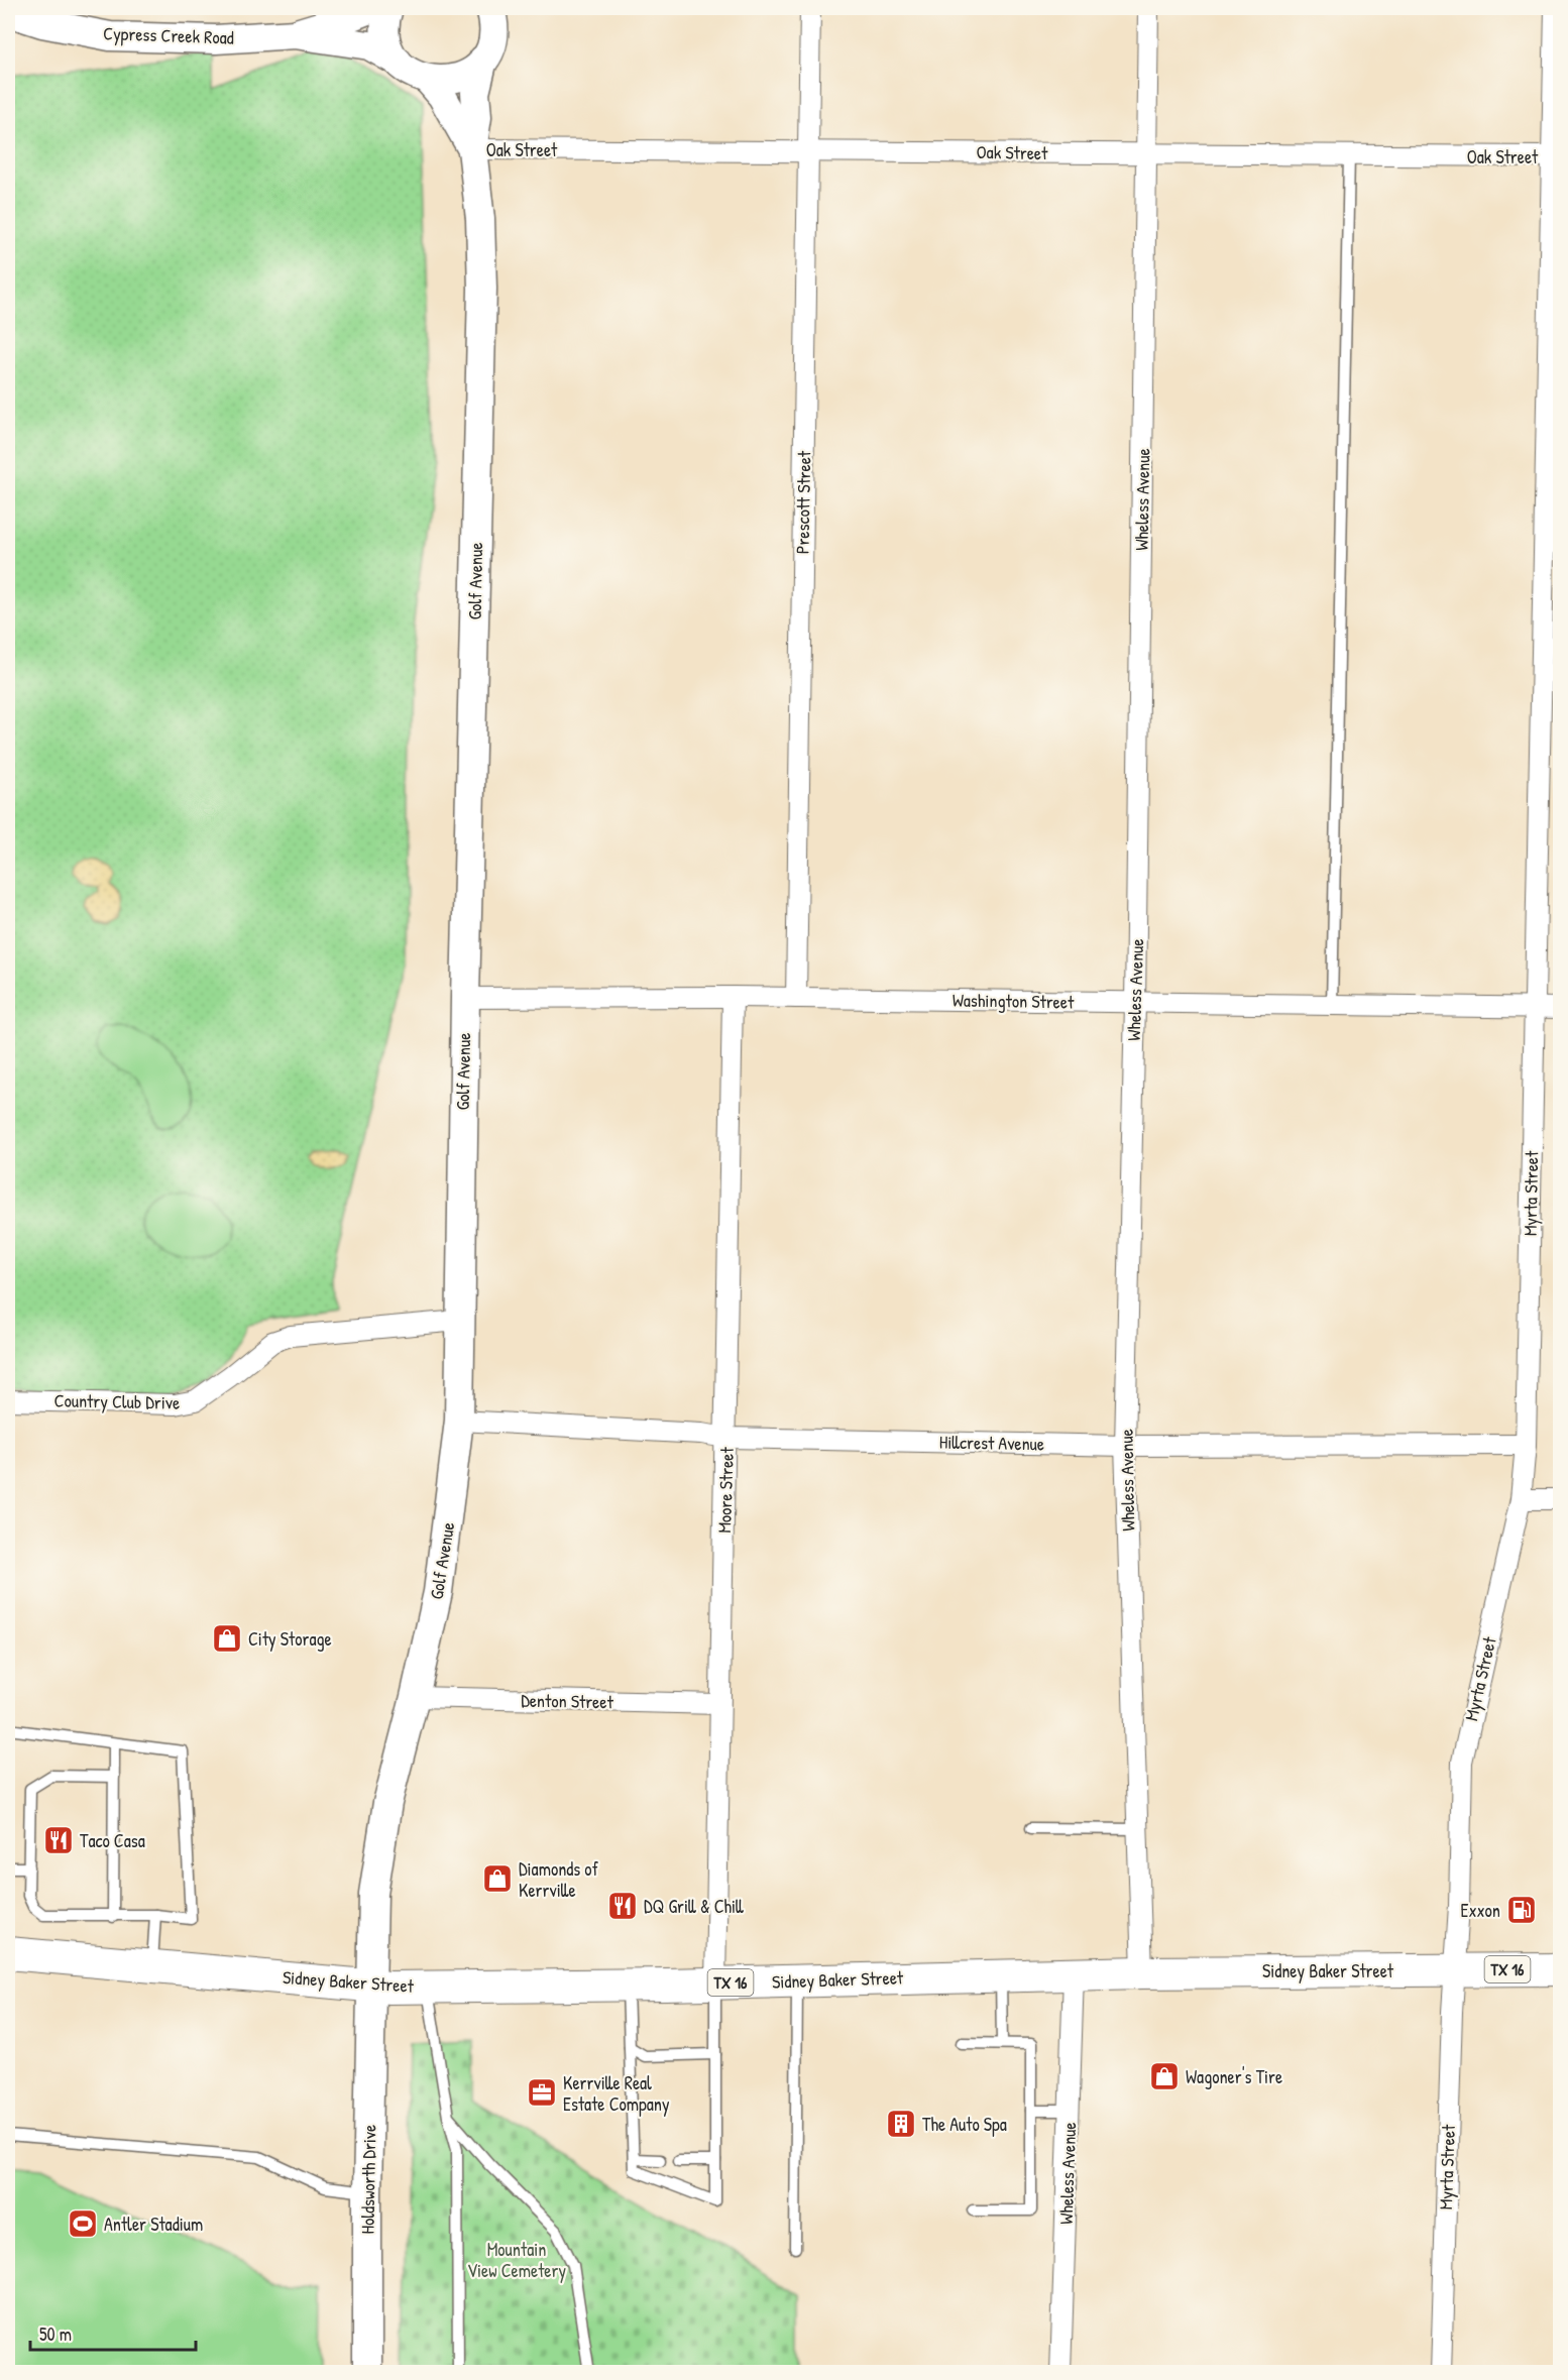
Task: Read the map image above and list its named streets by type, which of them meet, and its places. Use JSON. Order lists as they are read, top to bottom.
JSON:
{
  "streets": {
    "main road": [
      "Cypress Creek Road",
      "Golf Avenue",
      "TX 16",
      "Sidney Baker Street",
      "Holdsworth Drive"
    ],
    "street": [
      "Oak Street",
      "Wheless Avenue",
      "Prescott Street",
      "Washington Street",
      "Myrta Street",
      "Country Club Drive",
      "Hillcrest Avenue",
      "Moore Street",
      "Denton Street"
    ]
  },
  "crossings": [
    ["Cypress Creek Road", "Golf Avenue"],
    ["Oak Street", "Wheless Avenue"],
    ["Oak Street", "Prescott Street"],
    ["Oak Street", "Golf Avenue"],
    ["Oak Street", "Myrta Street"],
    ["Wheless Avenue", "Washington Street"],
    ["Wheless Avenue", "Hillcrest Avenue"],
    ["Wheless Avenue", "Sidney Baker Street"],
    ["Prescott Street", "Washington Street"],
    ["Golf Avenue", "Washington Street"],
    ["Golf Avenue", "Country Club Drive"],
    ["Golf Avenue", "Hillcrest Avenue"],
    ["Golf Avenue", "Denton Street"],
    ["Golf Avenue", "Sidney Baker Street"],
    ["Golf Avenue", "Holdsworth Drive"],
    ["Washington Street", "Myrta Street"],
    ["Washington Street", "Moore Street"],
    ["Myrta Street", "Hillcrest Avenue"],
    ["Myrta Street", "Sidney Baker Street"],
    ["Hillcrest Avenue", "Moore Street"],
    ["Moore Street", "Denton Street"],
    ["Moore Street", "Sidney Baker Street"],
    ["Sidney Baker Street", "Holdsworth Drive"]
  ],
  "parks": ["Mountain View Cemetery"],
  "places": {
    "shop": ["City Storage", "Diamonds of Kerrville", "Wagoner's Tire"],
    "restaurant": ["Taco Casa", "DQ Grill & Chill"],
    "fuel station": ["Exxon"],
    "office": ["Kerrville Real Estate Company"],
    "building": ["The Auto Spa"],
    "sports": ["Antler Stadium"]
  },
  "scale_bar": "50 m"
}
